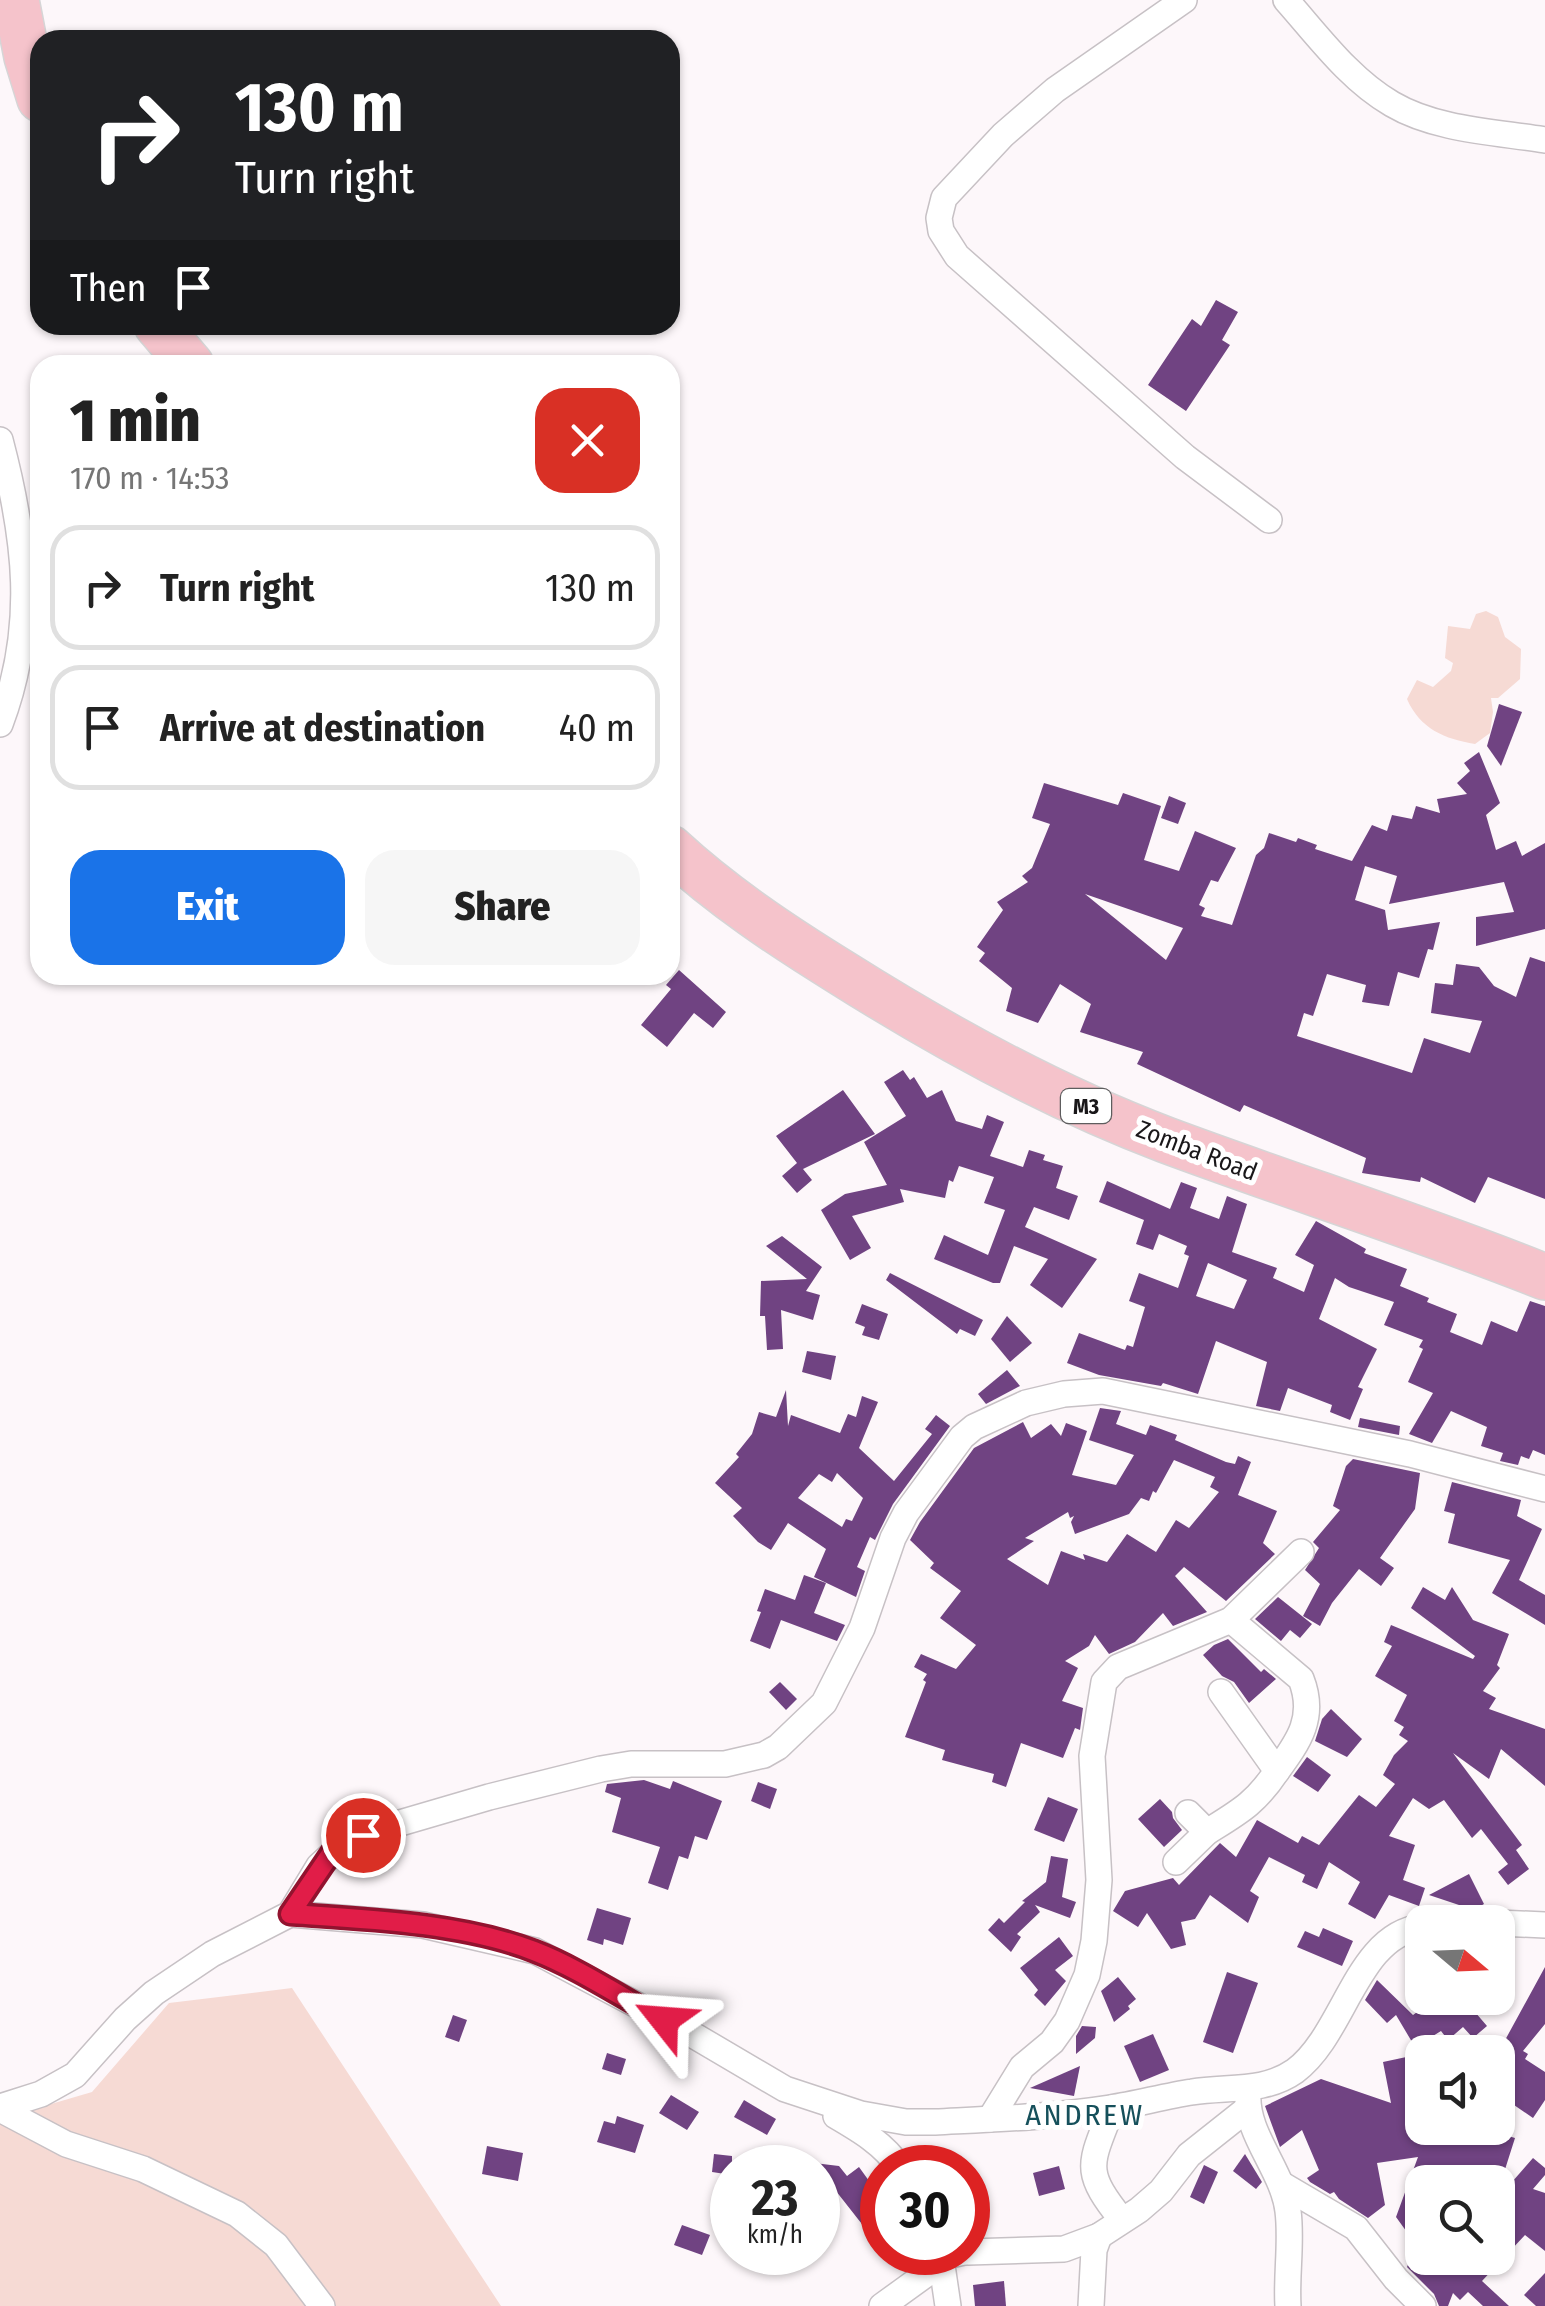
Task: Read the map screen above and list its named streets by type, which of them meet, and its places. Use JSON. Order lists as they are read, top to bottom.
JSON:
{
  "streets": {
    "highway": ["M3", "Zomba Road"]
  },
  "districts": ["ANDREW"],
  "north": "right",
  "page": {
    "turn": ["130 m", "Turn right"],
    "then": "Then",
    "heading": ["1 min", "170 m · 14:53"],
    "list": [
      {
        "name": "Turn right",
        "value": "130 m"
      },
      {
        "name": "Arrive at destination",
        "value": "40 m"
      }
    ],
    "buttons": ["Exit", "Share"],
    "speed": "23 km/h",
    "limit": "30"
  }
}
